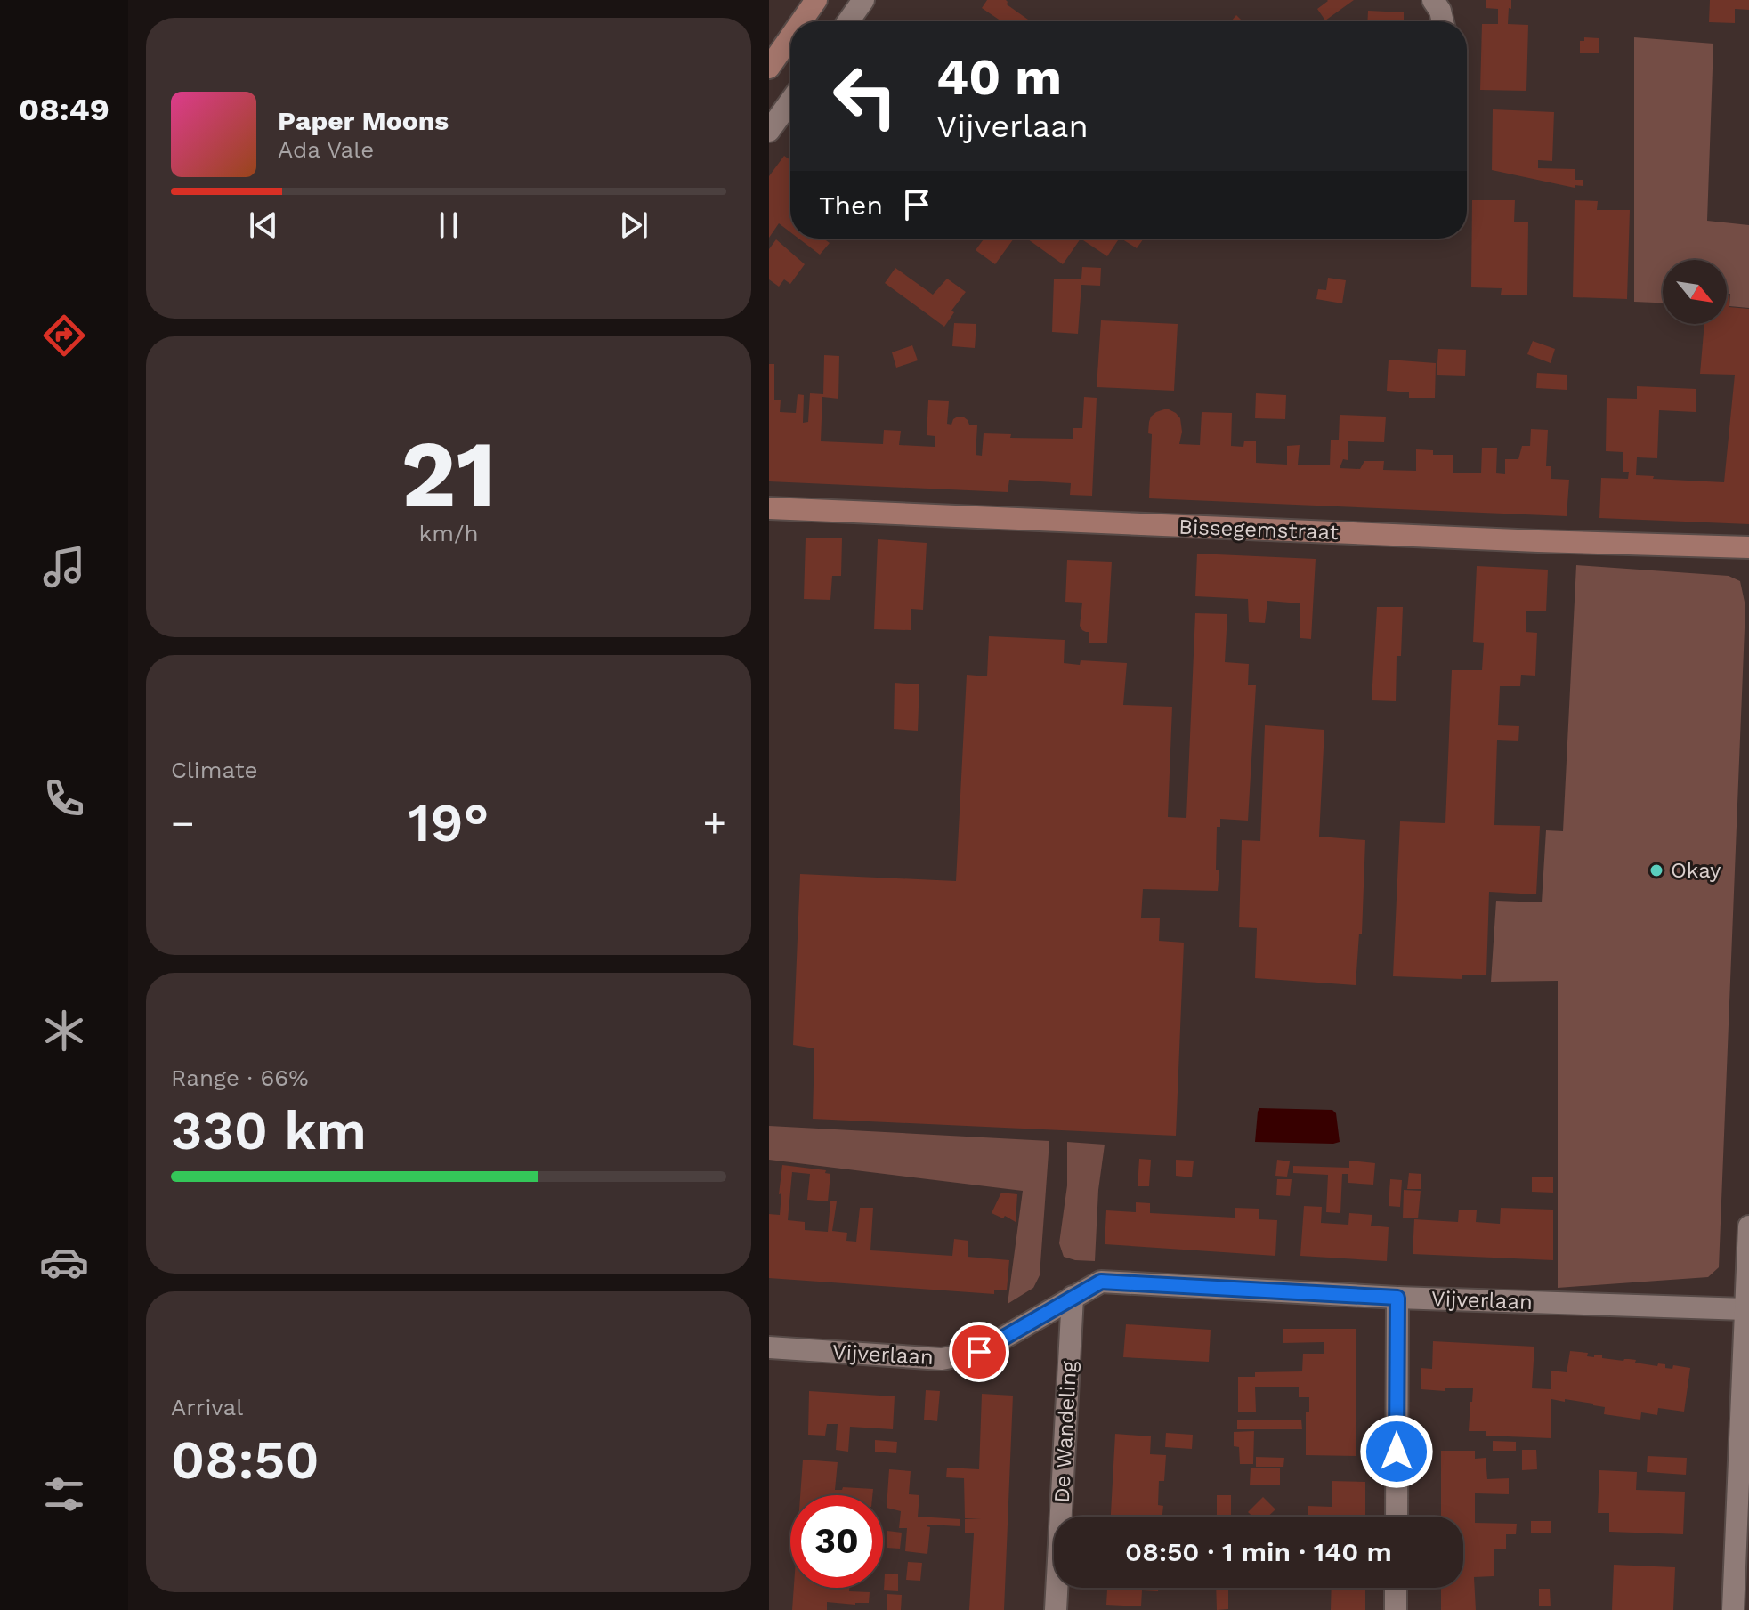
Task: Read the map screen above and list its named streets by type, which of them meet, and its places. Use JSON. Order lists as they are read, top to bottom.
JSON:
{
  "streets": {
    "street": ["Bissegemstraat", "Vijverlaan", "De Wandeling"]
  },
  "crossings": [
    ["Vijverlaan", "De Wandeling"]
  ],
  "places": ["Okay"],
  "north": "bottom right",
  "page": {
    "tabs": "08:49",
    "turn": ["40 m", "Vijverlaan"],
    "song": ["Paper Moons", "Ada Vale"],
    "then": "Then",
    "tile": [
      ["21", "km/h"],
      "Climate",
      ["Range · 66%", "330 km"],
      ["Arrival", "08:50"]
    ],
    "heat": ["−", "19°", "+"],
    "limit": "30",
    "trip": "08:50 · 1 min · 140 m"
  }
}
